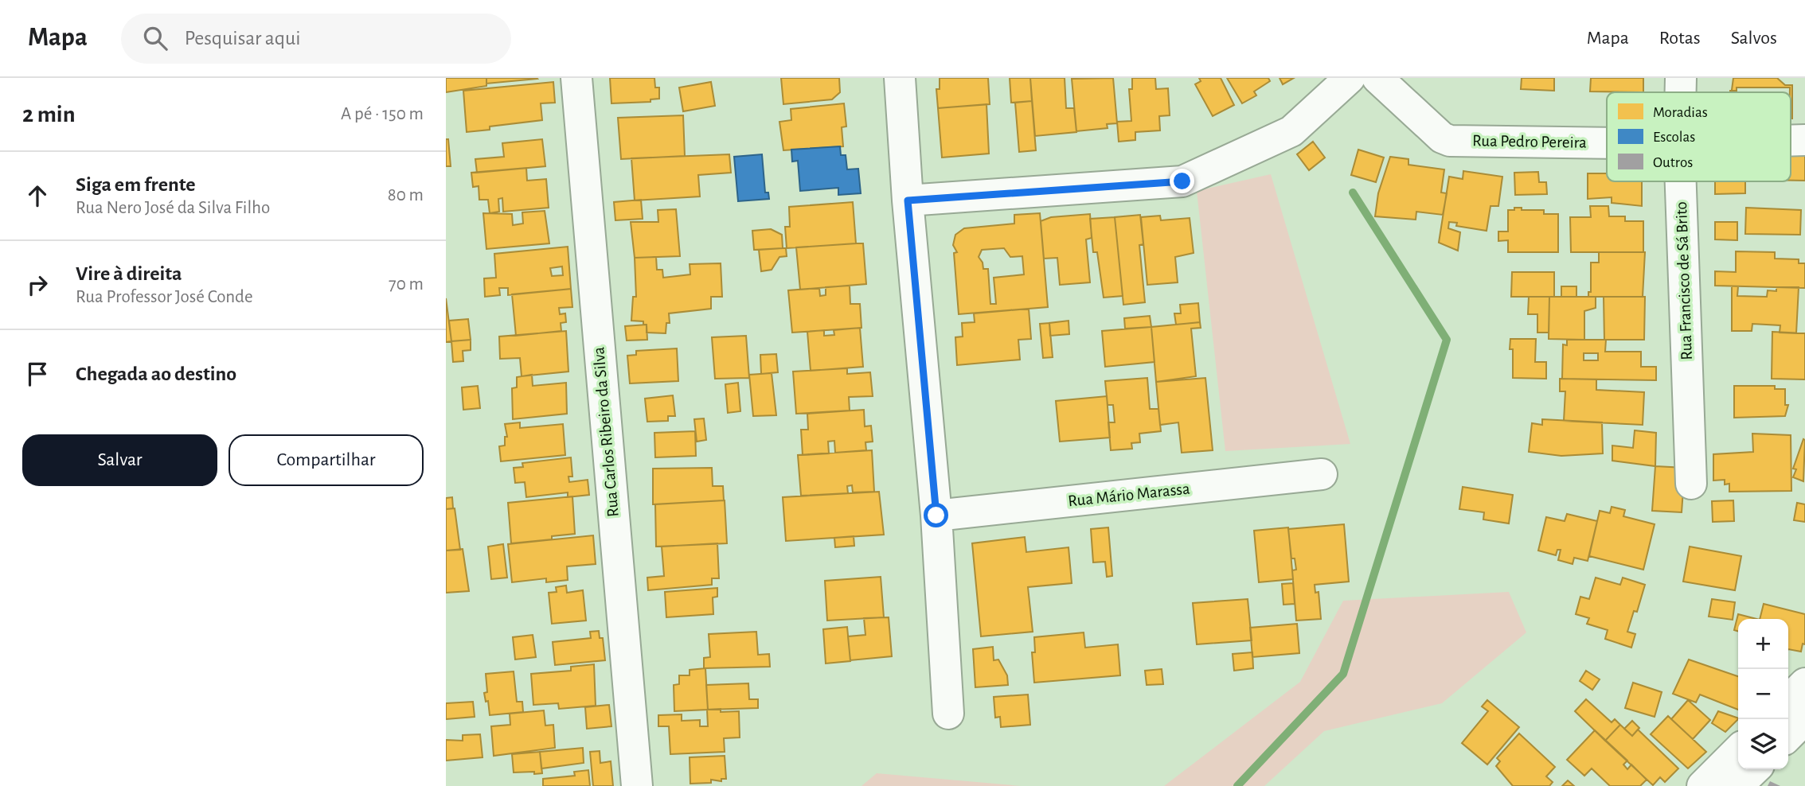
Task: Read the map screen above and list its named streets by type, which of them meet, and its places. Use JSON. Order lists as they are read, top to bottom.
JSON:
{
  "streets": {
    "street": [
      "Rua Pedro Pereira",
      "Rua Francisco de Sá Brito",
      "Rua Carlos Ribeiro da Silva",
      "Rua Mário Marassa"
    ]
  },
  "legend": ["Moradias", "Escolas", "Outros"],
  "page": {
    "header": "Mapa",
    "search": "Pesquisar aqui",
    "nav": ["Mapa", "Rotas", "Salvos"],
    "heading": ["2 min", "A pé · 150 m"],
    "list": [
      ["Siga em frente", "Rua Nero José da Silva Filho", "80 m"],
      ["Vire à direita", "Rua Professor José Conde", "70 m"],
      "Chegada ao destino"
    ],
    "buttons": ["Salvar", "Compartilhar"],
    "map_buttons": ["+", "−"]
  }
}
